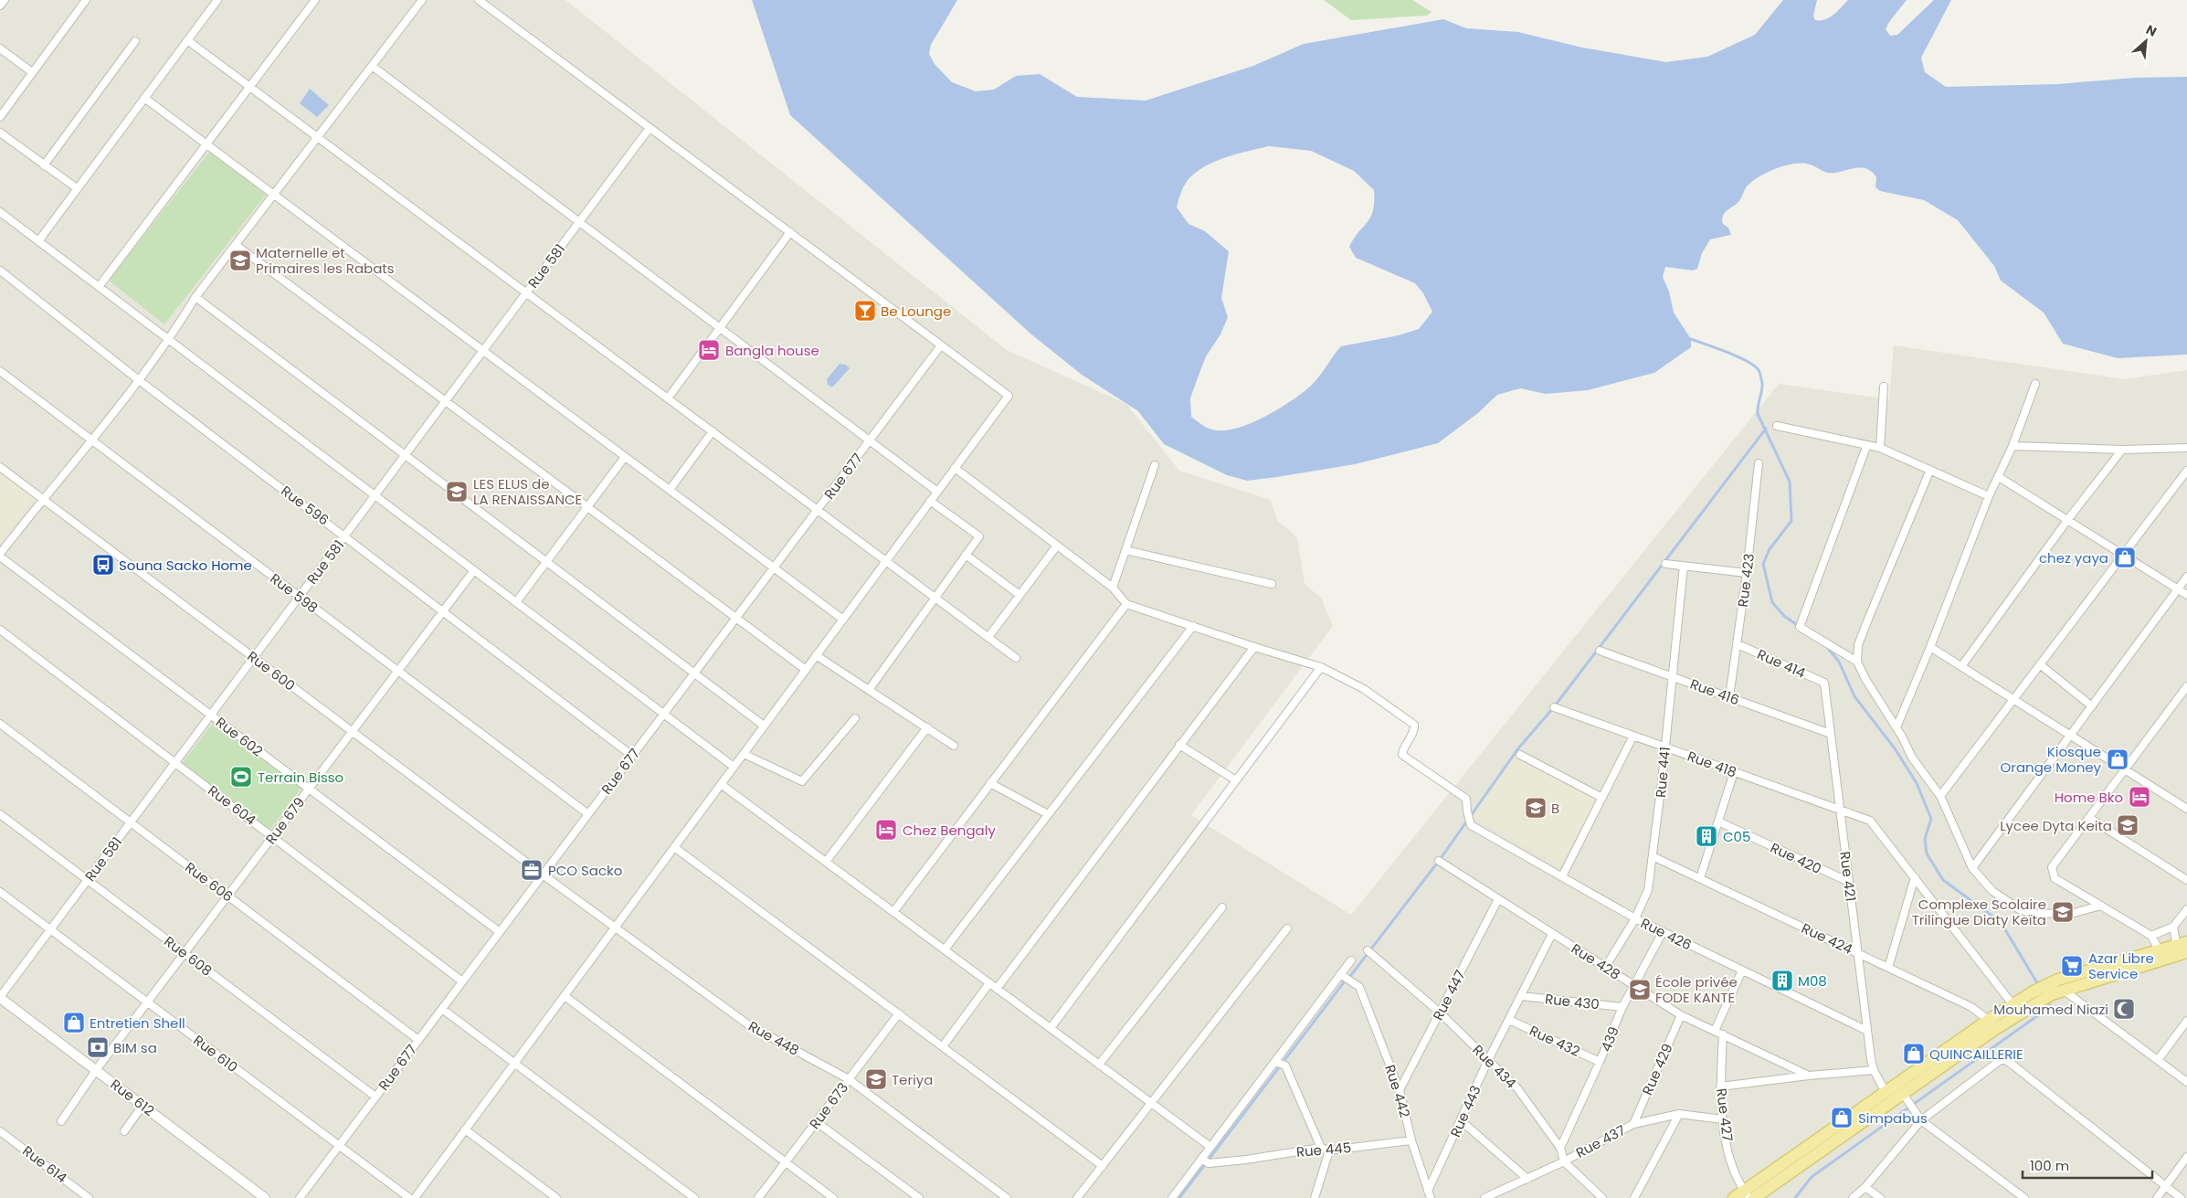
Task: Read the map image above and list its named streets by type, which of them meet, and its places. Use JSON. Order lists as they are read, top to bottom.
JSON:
{
  "streets": {
    "street": [
      "Rue 581",
      "Rue 677",
      "Rue 596",
      "Rue 423",
      "Rue 598",
      "Rue 414",
      "Rue 600",
      "Rue 416",
      "Rue 602",
      "Rue 418",
      "Rue 441",
      "Rue 604",
      "Rue 679",
      "Rue 420",
      "Rue 421",
      "Rue 606",
      "Rue 426",
      "Rue 424",
      "Rue 608",
      "Rue 428",
      "Rue 447",
      "Rue 430",
      "Rue 448",
      "439",
      "Rue 432",
      "Rue 610",
      "Rue 434",
      "Rue 429",
      "Rue 442",
      "Rue 612",
      "Rue 673",
      "Rue 443",
      "Rue 427",
      "Rue 437",
      "Rue 445",
      "Rue 614"
    ]
  },
  "crossings": [
    ["Rue 581", "Rue 596"],
    ["Rue 581", "Rue 598"],
    ["Rue 581", "Rue 600"],
    ["Rue 581", "Rue 602"],
    ["Rue 581", "Rue 604"],
    ["Rue 581", "Rue 606"],
    ["Rue 581", "Rue 608"],
    ["Rue 581", "Rue 610"],
    ["Rue 581", "Rue 612"],
    ["Rue 677", "Rue 596"],
    ["Rue 677", "Rue 598"],
    ["Rue 677", "Rue 600"],
    ["Rue 677", "Rue 602"],
    ["Rue 677", "Rue 604"],
    ["Rue 677", "Rue 606"],
    ["Rue 677", "Rue 608"],
    ["Rue 677", "Rue 448"],
    ["Rue 677", "Rue 610"],
    ["Rue 596", "Rue 679"],
    ["Rue 423", "Rue 414"],
    ["Rue 423", "Rue 416"],
    ["Rue 598", "Rue 679"],
    ["Rue 414", "Rue 421"],
    ["Rue 600", "Rue 679"],
    ["Rue 600", "Rue 448"],
    ["Rue 416", "Rue 441"],
    ["Rue 416", "Rue 421"],
    ["Rue 602", "Rue 679"],
    ["Rue 418", "Rue 441"],
    ["Rue 418", "Rue 421"],
    ["Rue 441", "Rue 426"],
    ["Rue 441", "Rue 424"],
    ["Rue 441", "Rue 428"],
    ["Rue 604", "Rue 679"],
    ["Rue 679", "Rue 606"],
    ["Rue 679", "Rue 608"],
    ["Rue 679", "Rue 610"],
    ["Rue 679", "Rue 612"],
    ["Rue 420", "Rue 421"],
    ["Rue 421", "Rue 426"],
    ["Rue 421", "Rue 424"],
    ["Rue 421", "Rue 428"],
    ["Rue 426", "439"],
    ["Rue 428", "Rue 447"],
    ["Rue 428", "439"],
    ["Rue 428", "Rue 429"],
    ["Rue 428", "Rue 443"],
    ["Rue 428", "Rue 427"],
    ["Rue 447", "Rue 434"],
    ["Rue 447", "Rue 442"],
    ["Rue 430", "439"],
    ["Rue 430", "Rue 443"],
    ["Rue 448", "Rue 673"],
    ["439", "Rue 432"],
    ["439", "Rue 434"],
    ["Rue 432", "Rue 443"],
    ["Rue 434", "Rue 443"],
    ["Rue 434", "Rue 437"],
    ["Rue 429", "Rue 437"],
    ["Rue 442", "Rue 443"],
    ["Rue 442", "Rue 445"],
    ["Rue 427", "Rue 437"]
  ],
  "places": {
    "school or university": [
      "Maternelle et Primaires les Rabats",
      "LES ELUS de LA RENAISSANCE",
      "B",
      "Lycee Dyta Keita",
      "Complexe Scolaire Trilingue Diaty Keïta",
      "École privée FODE KANTE",
      "Teriya"
    ],
    "bar": ["Be Lounge"],
    "hotel": ["Bangla house", "Home Bko", "Chez Bengaly"],
    "shop": [
      "chez yaya",
      "Kiosque Orange Money",
      "Entretien Shell",
      "QUINCAILLERIE",
      "Simpabus"
    ],
    "bus stop": ["Souna Sacko Home"],
    "sports": ["Terrain Bisso"],
    "building": ["C05", "M08"],
    "office": ["PCO Sacko"],
    "supermarket": ["Azar Libre Service"],
    "mosque": ["Mouhamed Niazi"],
    "bank": ["BIM sa"]
  },
  "scale_bar": "100 m",
  "north": "top right"
}
